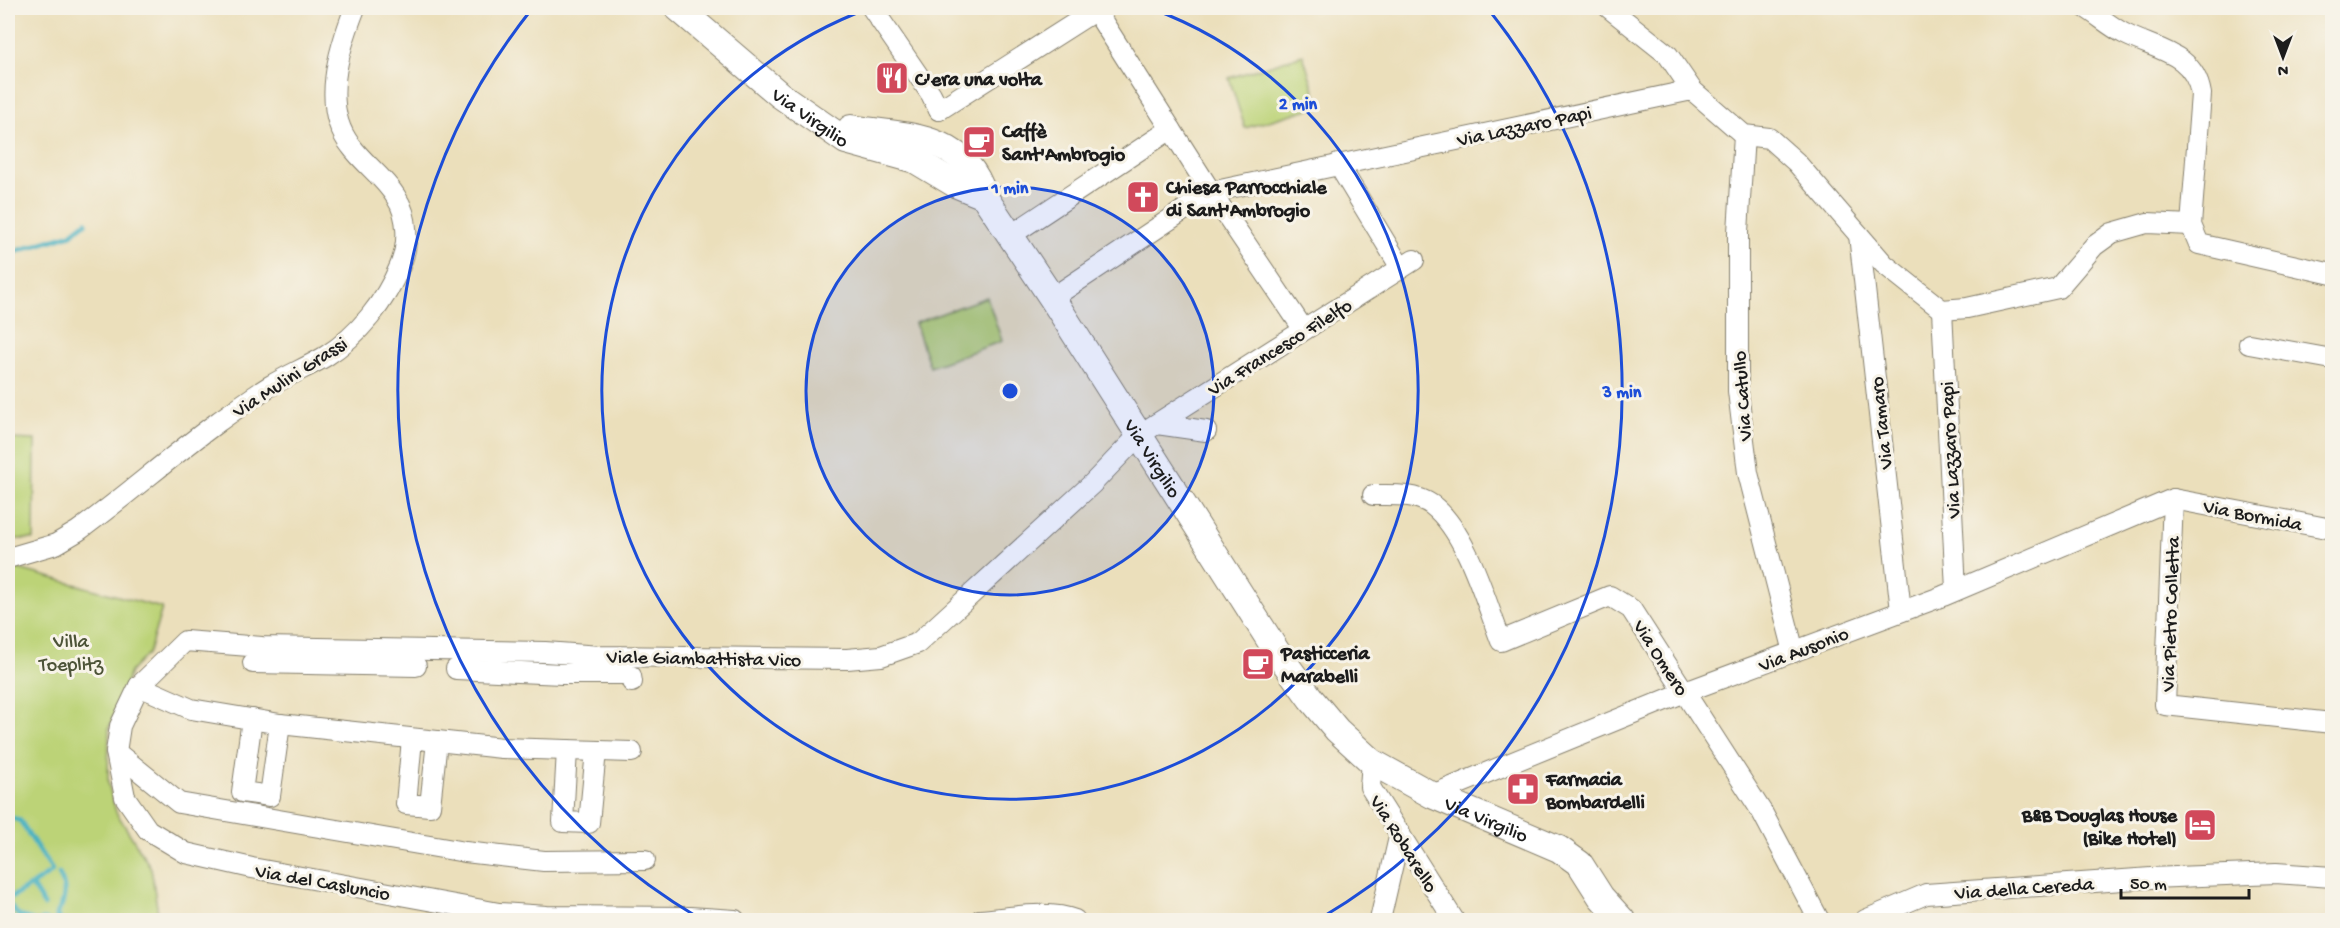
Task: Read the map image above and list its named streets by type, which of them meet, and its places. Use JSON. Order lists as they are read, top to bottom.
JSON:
{
  "streets": {
    "main road": ["Via Virgilio"],
    "street": [
      "Via Lazzaro Papi",
      "Via Francesco Filelfo",
      "Via Mulini Grassi",
      "Via Catullo",
      "Via Tamaro",
      "Via Bormida",
      "Via Pietro Colletta",
      "Via Ausonio",
      "Viale Giambattista Vico",
      "Via Omero",
      "Via Robarello",
      "Via del Casluncio",
      "Via della Cereda"
    ]
  },
  "crossings": [
    ["Via Virgilio", "Via Lazzaro Papi"],
    ["Via Virgilio", "Via Francesco Filelfo"],
    ["Via Virgilio", "Via Ausonio"],
    ["Via Virgilio", "Viale Giambattista Vico"],
    ["Via Virgilio", "Via Robarello"],
    ["Via Lazzaro Papi", "Via Francesco Filelfo"],
    ["Via Lazzaro Papi", "Via Ausonio"],
    ["Via Francesco Filelfo", "Viale Giambattista Vico"],
    ["Via Catullo", "Via Ausonio"],
    ["Via Tamaro", "Via Ausonio"],
    ["Via Bormida", "Via Pietro Colletta"],
    ["Via Bormida", "Via Ausonio"],
    ["Via Pietro Colletta", "Via Ausonio"],
    ["Via Ausonio", "Via Omero"],
    ["Viale Giambattista Vico", "Via del Casluncio"]
  ],
  "parks": ["Villa Toeplitz"],
  "places": {
    "restaurant": ["C'era una volta"],
    "cafe": ["Caffè Sant'Ambrogio", "Pasticceria Marabelli"],
    "church": ["Chiesa Parrocchiale di Sant'Ambrogio"],
    "pharmacy": ["Farmacia Bombardelli"],
    "hotel": ["B&B Douglas House (Bike Hotel)"]
  },
  "scale_bar": "50 m",
  "north": "bottom",
  "rings": ["2 min", "1 min", "3 min"]
}
